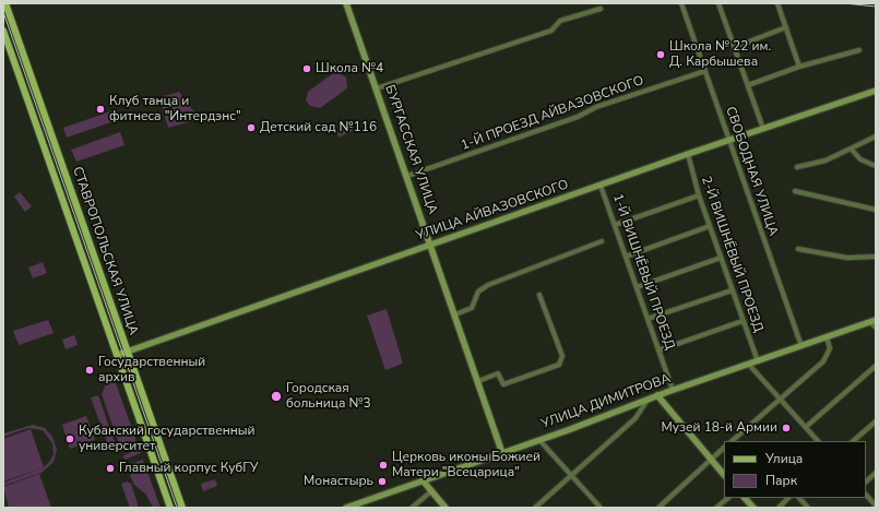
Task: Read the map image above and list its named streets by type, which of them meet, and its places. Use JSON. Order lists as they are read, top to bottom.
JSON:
{
  "streets": {
    "main road": ["СТАВРОПОЛЬСКАЯ УЛИЦА"],
    "street": [
      "1-Й ПРОЕЗД АЙВАЗОВСКОГО",
      "БУРГАССКАЯ УЛИЦА",
      "СВОБОДНАЯ УЛИЦА",
      "УЛИЦА АЙВАЗОВСКОГО",
      "2-Й ВИШНЁВЫЙ ПРОЕЗД",
      "1-Й ВИШНЁВЫЙ ПРОЕЗД",
      "УЛИЦА ДИМИТРОВА"
    ]
  },
  "crossings": [
    ["1-Й ПРОЕЗД АЙВАЗОВСКОГО", "БУРГАССКАЯ УЛИЦА"],
    ["1-Й ПРОЕЗД АЙВАЗОВСКОГО", "СВОБОДНАЯ УЛИЦА"],
    ["БУРГАССКАЯ УЛИЦА", "УЛИЦА АЙВАЗОВСКОГО"],
    ["БУРГАССКАЯ УЛИЦА", "УЛИЦА ДИМИТРОВА"],
    ["СВОБОДНАЯ УЛИЦА", "УЛИЦА АЙВАЗОВСКОГО"],
    ["СВОБОДНАЯ УЛИЦА", "УЛИЦА ДИМИТРОВА"],
    ["УЛИЦА АЙВАЗОВСКОГО", "СТАВРОПОЛЬСКАЯ УЛИЦА"],
    ["УЛИЦА АЙВАЗОВСКОГО", "2-Й ВИШНЁВЫЙ ПРОЕЗД"],
    ["УЛИЦА АЙВАЗОВСКОГО", "1-Й ВИШНЁВЫЙ ПРОЕЗД"],
    ["2-Й ВИШНЁВЫЙ ПРОЕЗД", "УЛИЦА ДИМИТРОВА"],
    ["1-Й ВИШНЁВЫЙ ПРОЕЗД", "УЛИЦА ДИМИТРОВА"]
  ],
  "places": [
    "Школа № 22 им. Д. Карбышева",
    "Школа №4",
    "Клуб танца и фитнеса \"Интердэнс\"",
    "Детский сад №116",
    "Государственный архив",
    "Городская больница №3",
    "Музей 18-й Армии",
    "Кубанский государственный университет",
    "Церковь иконы Божией Матери \"Всецарица\"",
    "Главный корпус КубГУ",
    "Монастырь"
  ],
  "legend": ["Улица", "Парк"]
}
